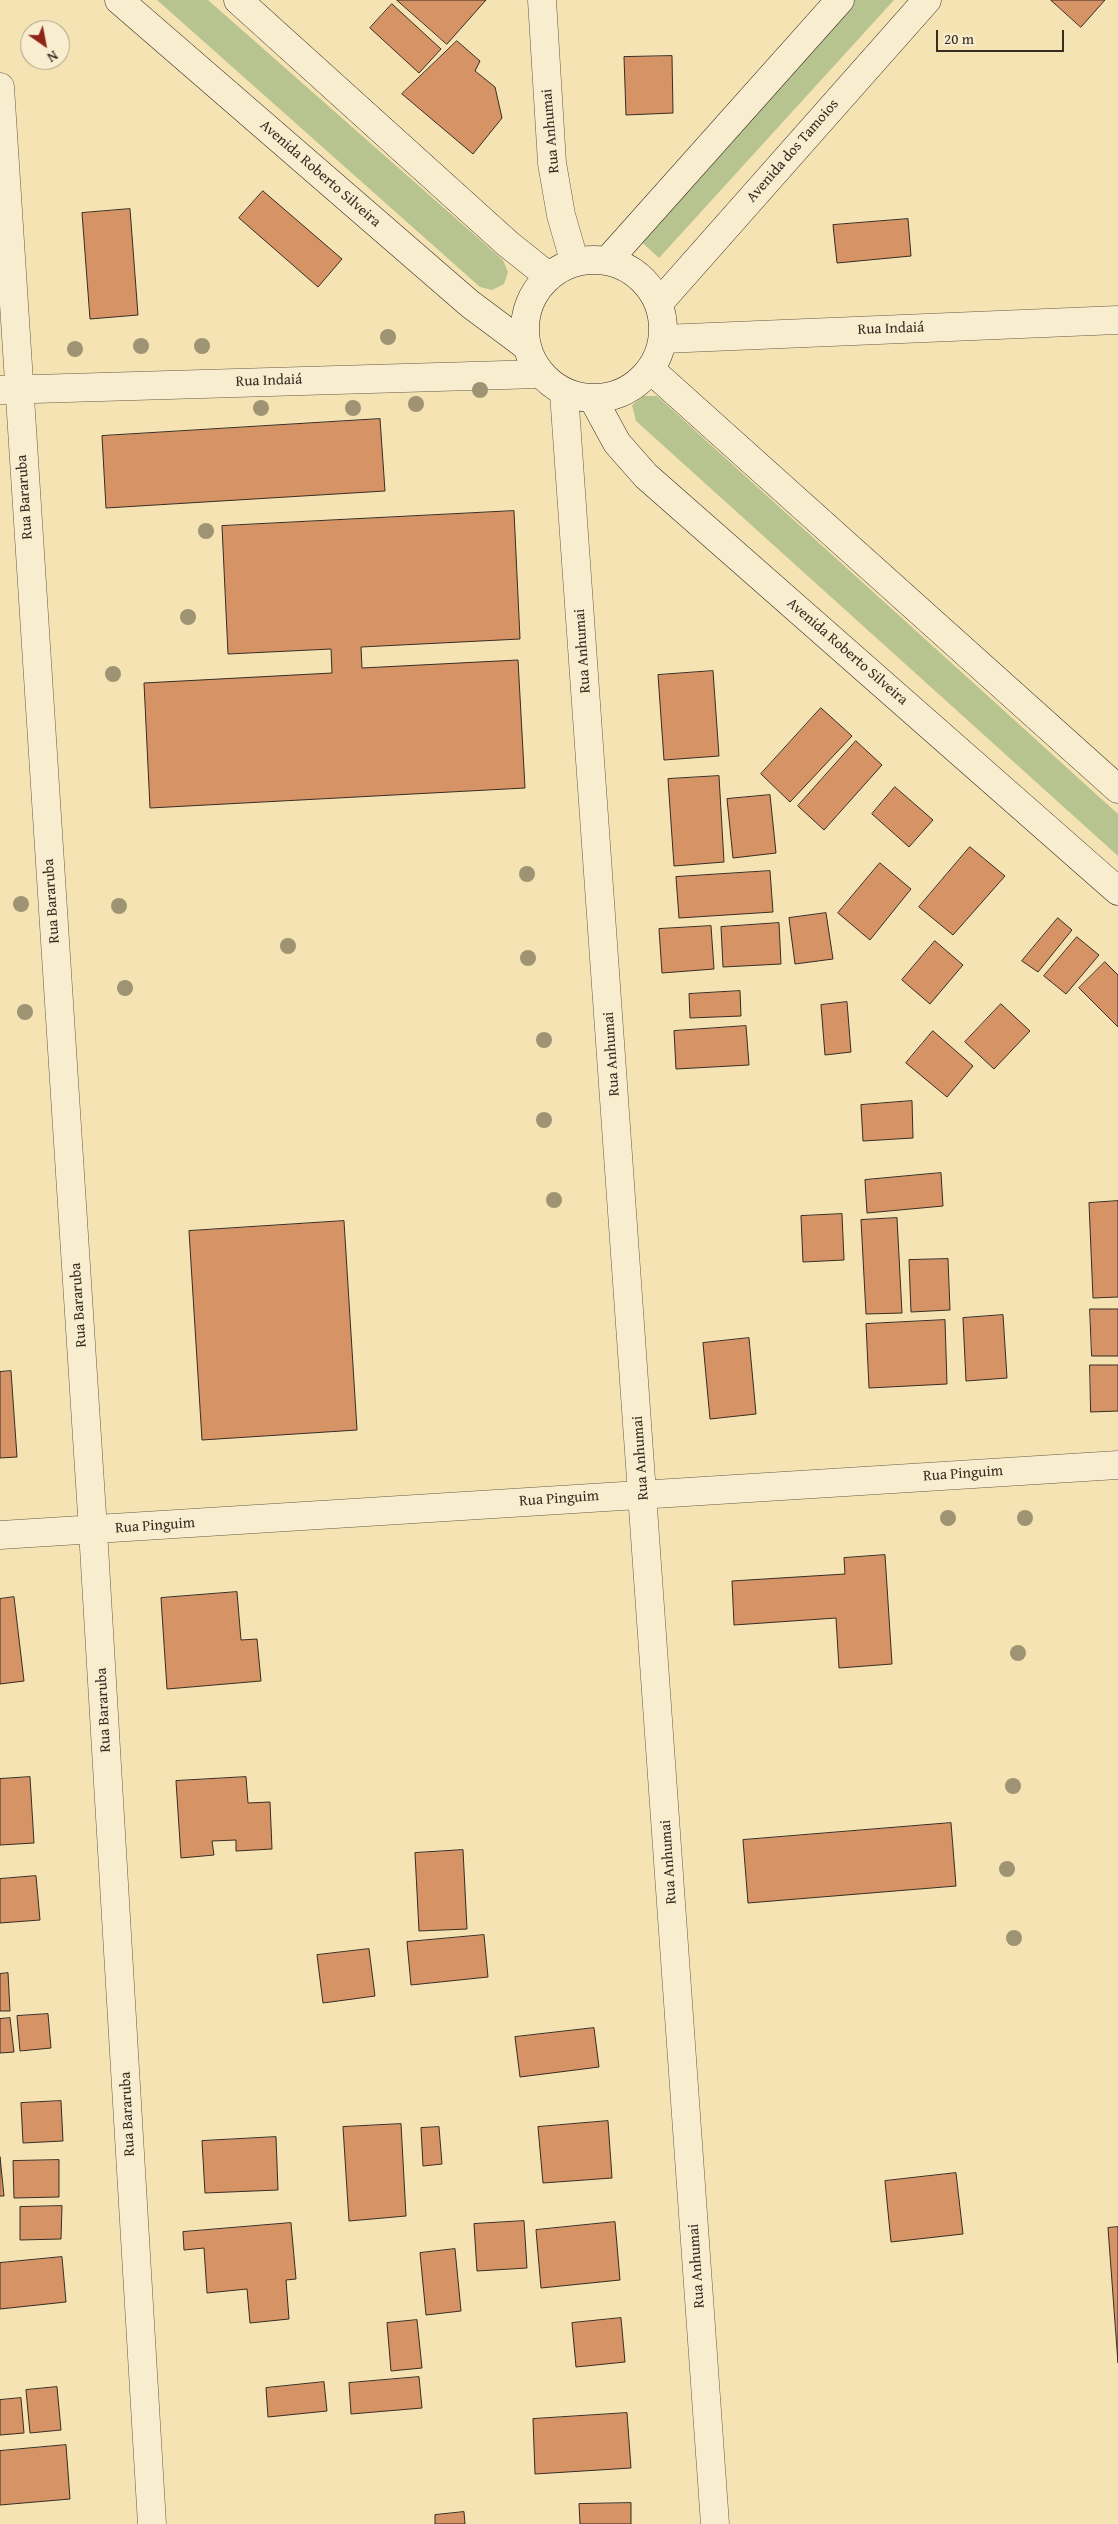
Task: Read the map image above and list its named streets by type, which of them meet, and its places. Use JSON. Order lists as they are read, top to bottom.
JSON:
{
  "streets": {
    "street": [
      "Rua Anhumai",
      "Avenida dos Tamoios",
      "Avenida Roberto Silveira",
      "Rua Indaiá",
      "Rua Bararuba",
      "Rua Pinguim"
    ]
  },
  "crossings": [
    ["Rua Anhumai", "Avenida dos Tamoios"],
    ["Rua Anhumai", "Avenida Roberto Silveira"],
    ["Rua Anhumai", "Rua Indaiá"],
    ["Rua Anhumai", "Rua Pinguim"],
    ["Avenida dos Tamoios", "Avenida Roberto Silveira"],
    ["Avenida dos Tamoios", "Rua Indaiá"],
    ["Avenida Roberto Silveira", "Rua Indaiá"],
    ["Rua Indaiá", "Rua Bararuba"],
    ["Rua Bararuba", "Rua Pinguim"]
  ],
  "scale_bar": "20 m",
  "north": "bottom right"
}
